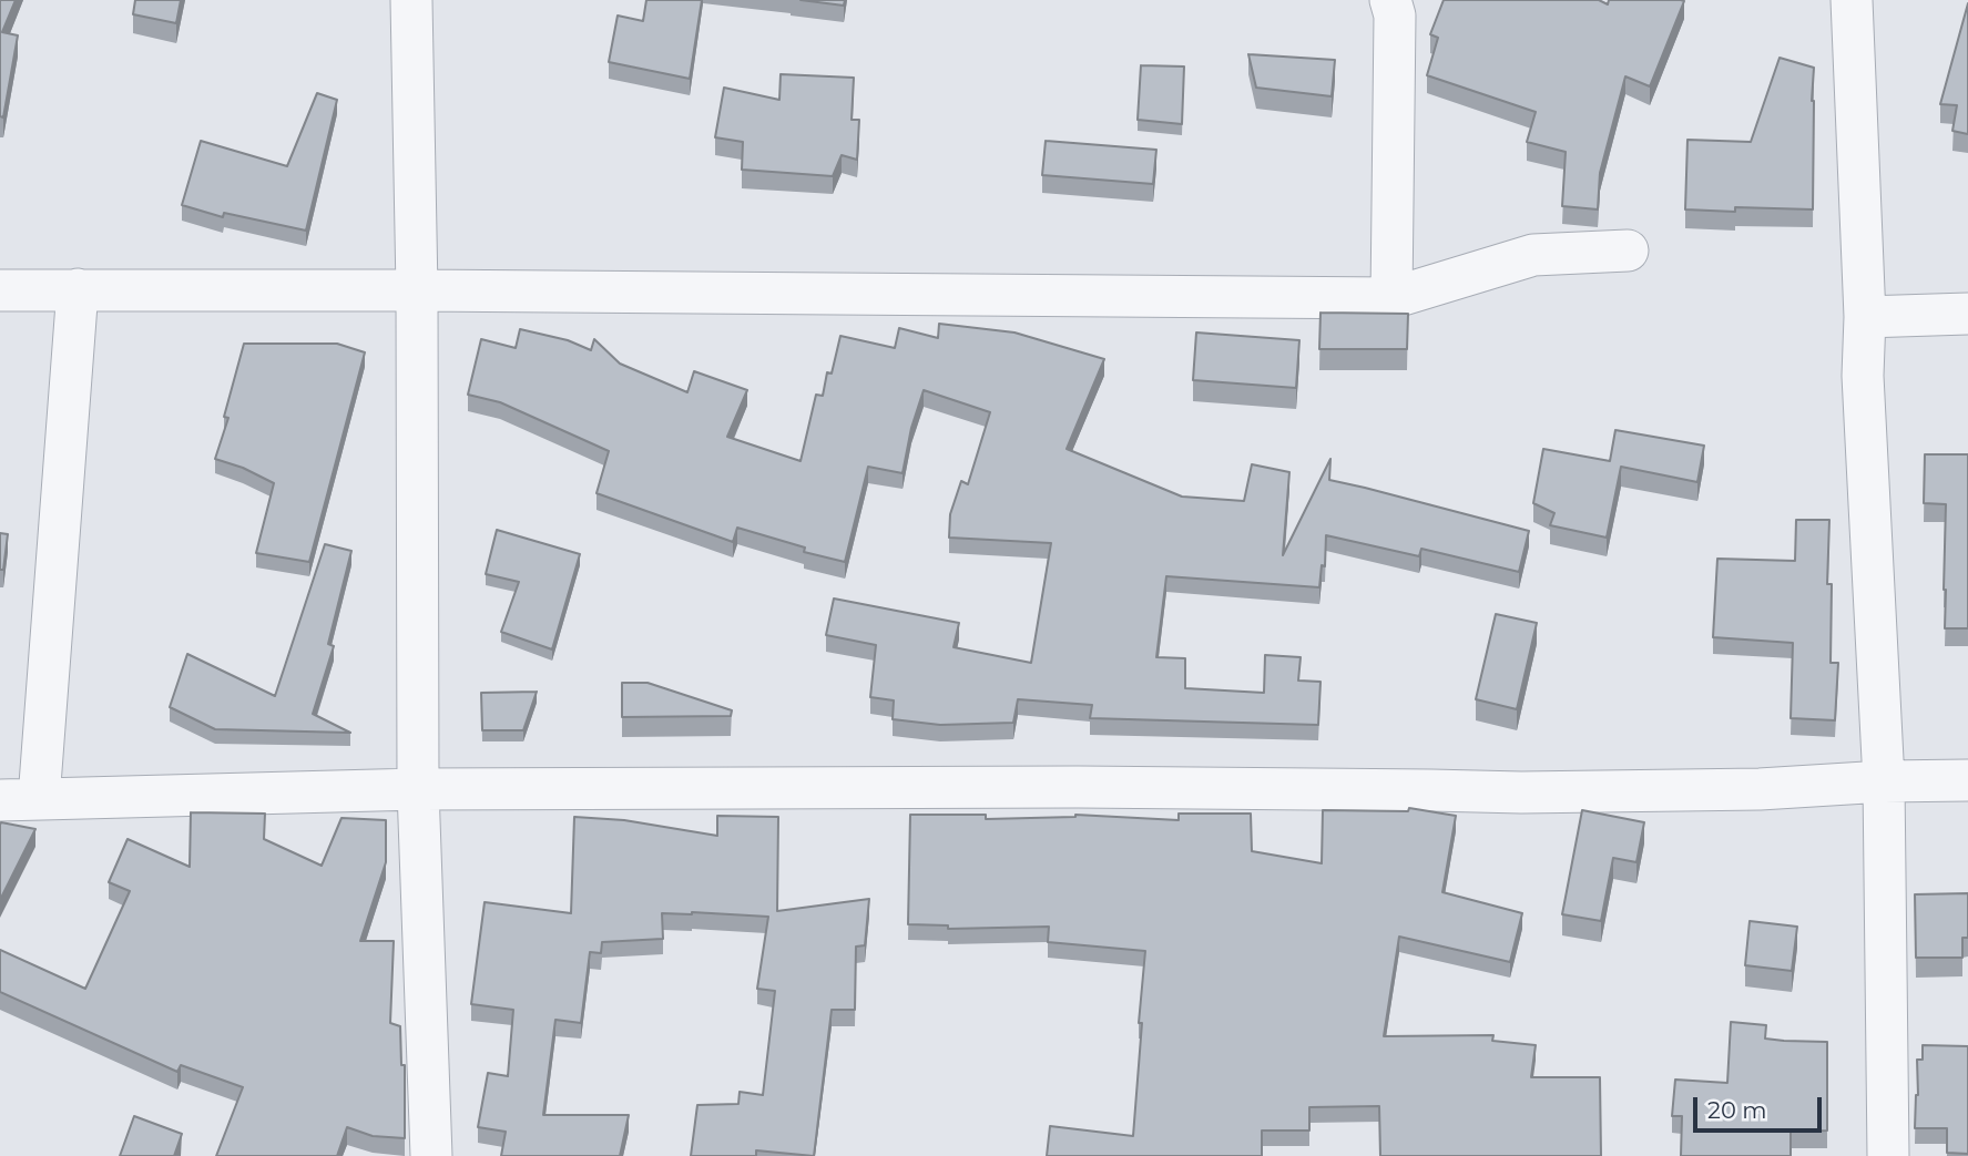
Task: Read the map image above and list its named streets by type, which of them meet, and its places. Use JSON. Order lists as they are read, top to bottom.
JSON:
{
  "scale_bar": "20 m"
}
